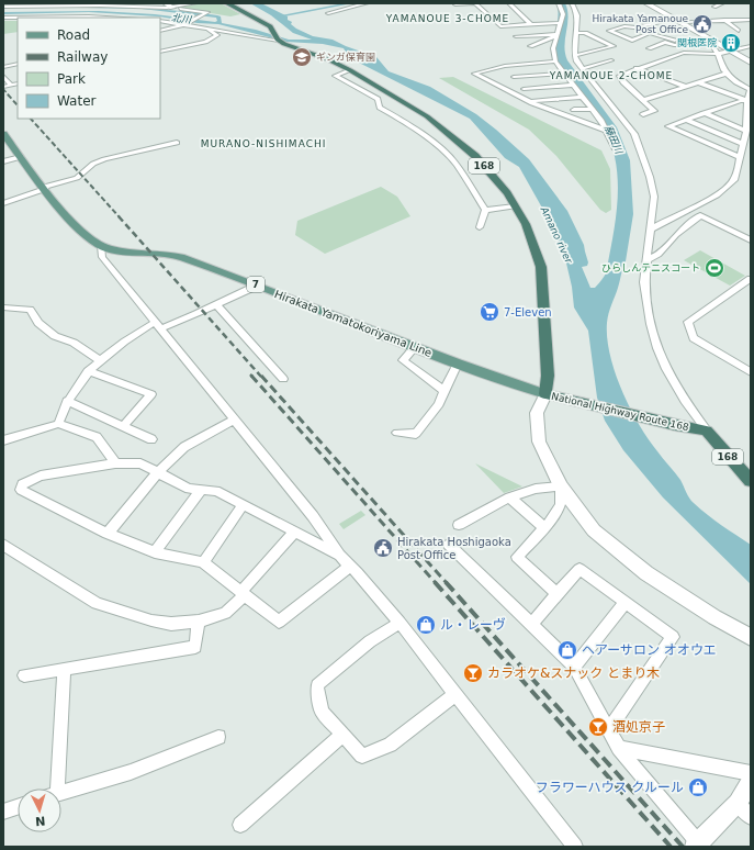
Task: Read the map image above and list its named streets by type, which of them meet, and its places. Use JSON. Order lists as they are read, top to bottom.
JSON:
{
  "streets": {
    "highway": ["168", "National Highway Route 168"],
    "main road": ["7", "Hirakata Yamatokoriyama Line"]
  },
  "crossings": [
    ["168", "National Highway Route 168"],
    ["Hirakata Yamatokoriyama Line", "National Highway Route 168"]
  ],
  "districts": ["YAMANOUE 3-CHOME", "YAMANOUE 2-CHOME", "MURANO-NISHIMACHI"],
  "water": ["北川", "藤田川", "Amano river"],
  "places": {
    "public building": ["Hirakata Yamanoue Post Office", "Hirakata Hoshigaoka Post Office"],
    "building": ["関根医院"],
    "school or university": ["ギンガ保育園"],
    "sports": ["ひらしんテニスコート"],
    "supermarket": ["7-Eleven"],
    "shop": ["ル・レーヴ", "ヘアーサロン オオウエ", "フラワーハウス クルール"],
    "bar": ["カラオケ&スナック とまり木", "酒処京子"]
  },
  "legend": [
    "Road",
    "Railway",
    "Park",
    "Water"
  ],
  "north": "bottom"
}
